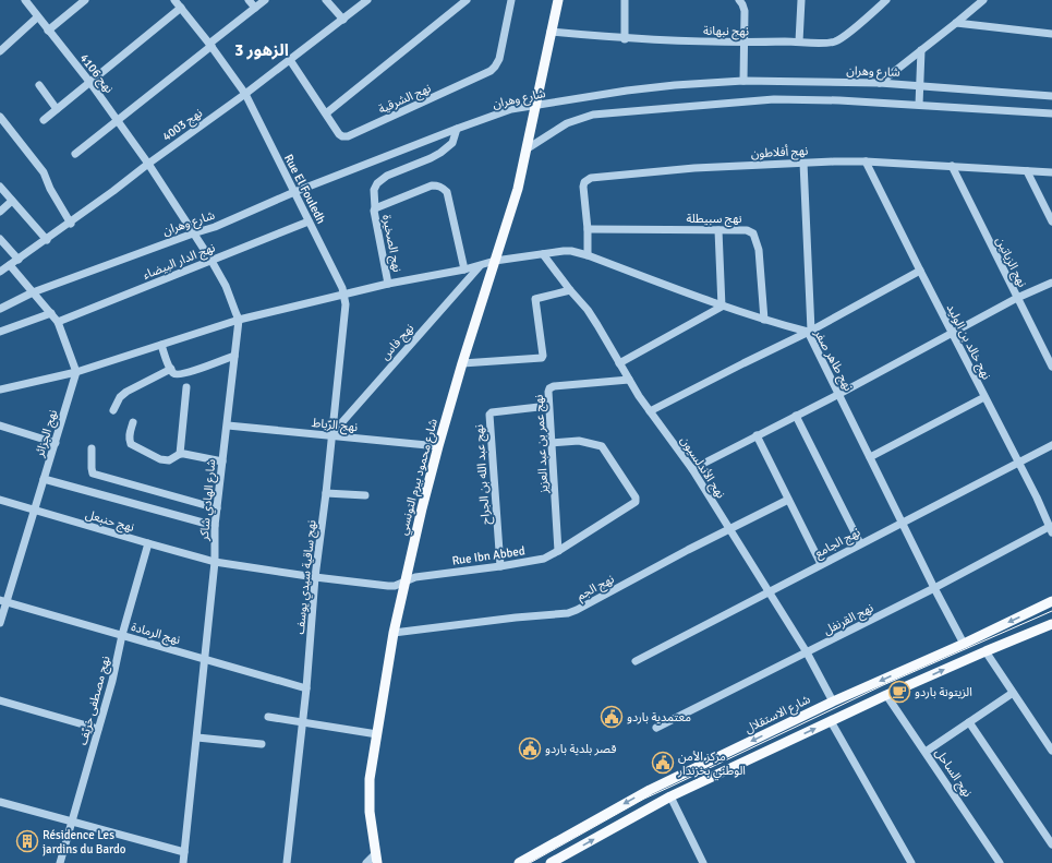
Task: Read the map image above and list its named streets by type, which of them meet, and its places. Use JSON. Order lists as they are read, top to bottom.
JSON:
{
  "streets": {
    "main road": ["شارع محمود بيرم التونسي", "شارع الاستقلال"],
    "street": [
      "نهج نبهانة",
      "شارع وهران",
      "نهج 4106",
      "نهج الشرقية",
      "نهج 4003",
      "نهج أفلاطون",
      "Rue El Fouledh",
      "نهج سبيطلة",
      "نهج الصخيرة",
      "نهج الدار البيضاء",
      "نهج الزياتين",
      "نهج فاس",
      "نهج خالد بن الوليد",
      "نهج طاهر صفر",
      "نهج الرّباط",
      "نهج الجزائر",
      "نهج عمر بن عبد العزيز",
      "نهج الأندلسيون",
      "نهج عبد الله بن الجراح",
      "شارع الهادي شاكر",
      "نهج حنبعل",
      "نهج الجامع",
      "Rue Ibn Abbed",
      "نهج ساقية سيدي يوسف",
      "نهج الجم",
      "نهج القرنفل",
      "نهج الرمادة",
      "نهج مصطفى خريّف",
      "نهج الساحل"
    ]
  },
  "crossings": [
    ["نهج نبهانة", "شارع محمود بيرم التونسي"],
    ["شارع وهران", "Rue El Fouledh"],
    ["شارع وهران", "شارع محمود بيرم التونسي"],
    ["شارع وهران", "شارع الهادي شاكر"],
    ["نهج 4106", "نهج 4003"],
    ["نهج 4106", "شارع الهادي شاكر"],
    ["نهج الشرقية", "نهج 4003"],
    ["نهج 4003", "Rue El Fouledh"],
    ["نهج 4003", "شارع الهادي شاكر"],
    ["نهج أفلاطون", "نهج سبيطلة"],
    ["نهج أفلاطون", "نهج الزياتين"],
    ["نهج أفلاطون", "نهج خالد بن الوليد"],
    ["نهج أفلاطون", "نهج طاهر صفر"],
    ["Rue El Fouledh", "نهج الدار البيضاء"],
    ["Rue El Fouledh", "نهج طاهر صفر"],
    ["Rue El Fouledh", "نهج ساقية سيدي يوسف"],
    ["نهج سبيطلة", "نهج طاهر صفر"],
    ["نهج الصخيرة", "نهج طاهر صفر"],
    ["نهج الدار البيضاء", "شارع الهادي شاكر"],
    ["نهج فاس", "نهج طاهر صفر"],
    ["نهج فاس", "نهج الرّباط"],
    ["نهج فاس", "نهج ساقية سيدي يوسف"],
    ["نهج خالد بن الوليد", "نهج الجامع"],
    ["نهج خالد بن الوليد", "نهج القرنفل"],
    ["نهج طاهر صفر", "نهج الجزائر"],
    ["نهج طاهر صفر", "نهج الأندلسيون"],
    ["نهج طاهر صفر", "شارع محمود بيرم التونسي"],
    ["نهج طاهر صفر", "شارع الهادي شاكر"],
    ["نهج طاهر صفر", "نهج الجامع"],
    ["نهج طاهر صفر", "نهج ساقية سيدي يوسف"],
    ["نهج طاهر صفر", "نهج القرنفل"],
    ["نهج طاهر صفر", "شارع الاستقلال"],
    ["نهج الرّباط", "شارع محمود بيرم التونسي"],
    ["نهج الرّباط", "شارع الهادي شاكر"],
    ["نهج الرّباط", "نهج ساقية سيدي يوسف"],
    ["نهج الجزائر", "نهج حنبعل"],
    ["نهج الجزائر", "نهج الرمادة"],
    ["نهج عمر بن عبد العزيز", "نهج الأندلسيون"],
    ["نهج عمر بن عبد العزيز", "نهج عبد الله بن الجراح"],
    ["نهج عمر بن عبد العزيز", "Rue Ibn Abbed"],
    ["نهج الأندلسيون", "نهج الجامع"],
    ["نهج الأندلسيون", "نهج الجم"],
    ["نهج الأندلسيون", "نهج القرنفل"],
    ["نهج الأندلسيون", "شارع الاستقلال"],
    ["نهج عبد الله بن الجراح", "Rue Ibn Abbed"],
    ["شارع محمود بيرم التونسي", "Rue Ibn Abbed"],
    ["شارع محمود بيرم التونسي", "نهج الجم"],
    ["شارع الهادي شاكر", "نهج حنبعل"],
    ["شارع الهادي شاكر", "Rue Ibn Abbed"],
    ["شارع الهادي شاكر", "نهج الرمادة"],
    ["نهج حنبعل", "Rue Ibn Abbed"],
    ["نهج حنبعل", "نهج مصطفى خريّف"],
    ["Rue Ibn Abbed", "نهج ساقية سيدي يوسف"],
    ["نهج ساقية سيدي يوسف", "نهج الرمادة"],
    ["نهج الرمادة", "نهج مصطفى خريّف"]
  ],
  "districts": ["الزهور 3"],
  "places": {
    "cafe": ["الزيتونة باردو"],
    "public building": ["معتمدية باردو", "قصر بلدية باردو", "مركز الأمن الوطني بخزندار"],
    "building": ["Résidence Les jardins du Bardo"]
  }
}
